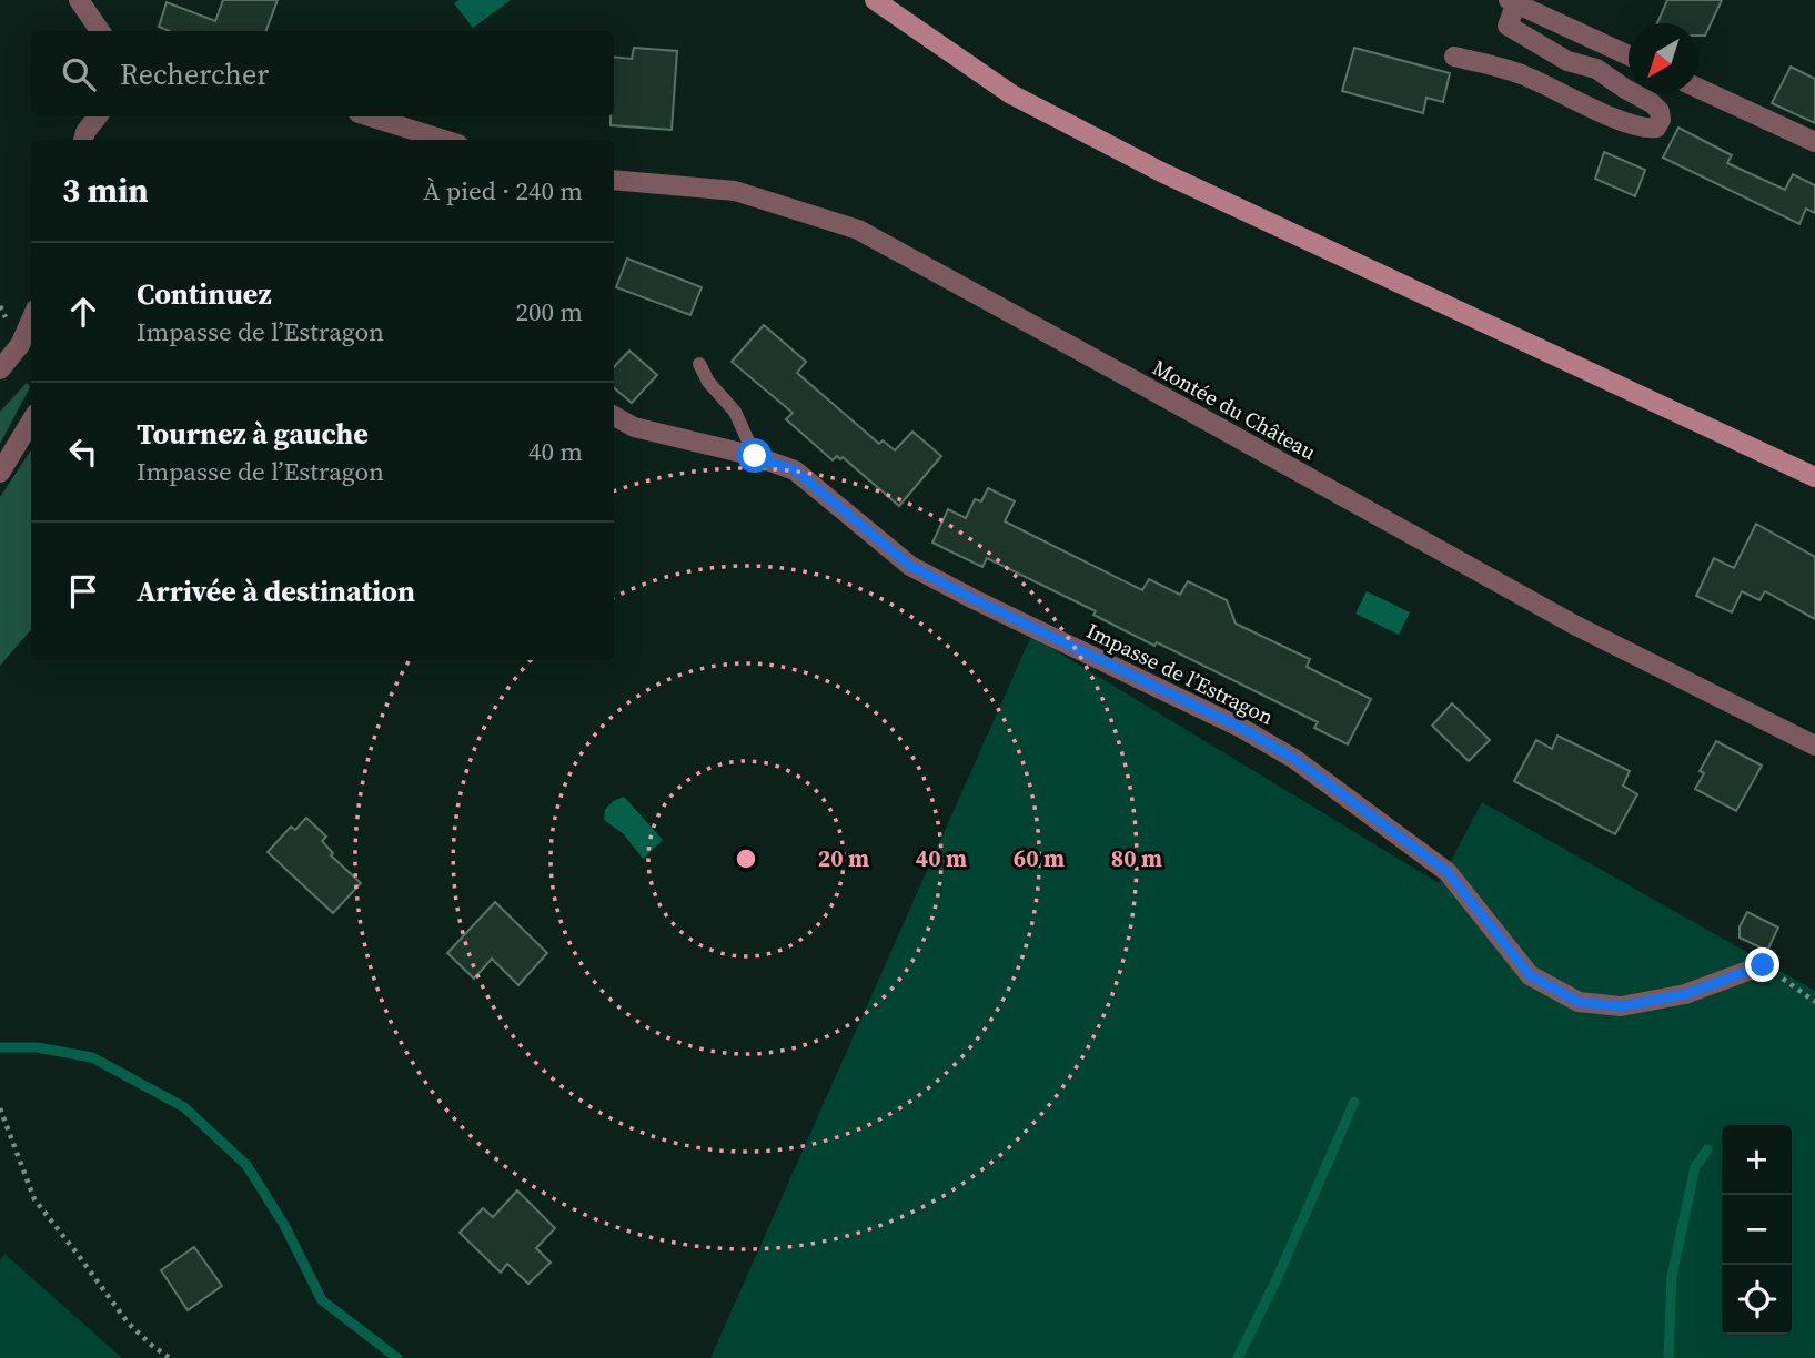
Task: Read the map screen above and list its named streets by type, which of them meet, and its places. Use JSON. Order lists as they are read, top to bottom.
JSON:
{
  "streets": {
    "street": ["Montée du Château", "Impasse de l’Estragon"]
  },
  "north": "bottom left",
  "page": {
    "search": "Rechercher",
    "heading": ["3 min", "À pied · 240 m"],
    "list": [
      ["Continuez", "Impasse de l’Estragon", "200 m"],
      ["Tournez à gauche", "Impasse de l’Estragon", "40 m"],
      "Arrivée à destination"
    ],
    "map_buttons": ["+", "−"]
  },
  "rings": [
    "20 m",
    "40 m",
    "60 m",
    "80 m"
  ]
}
